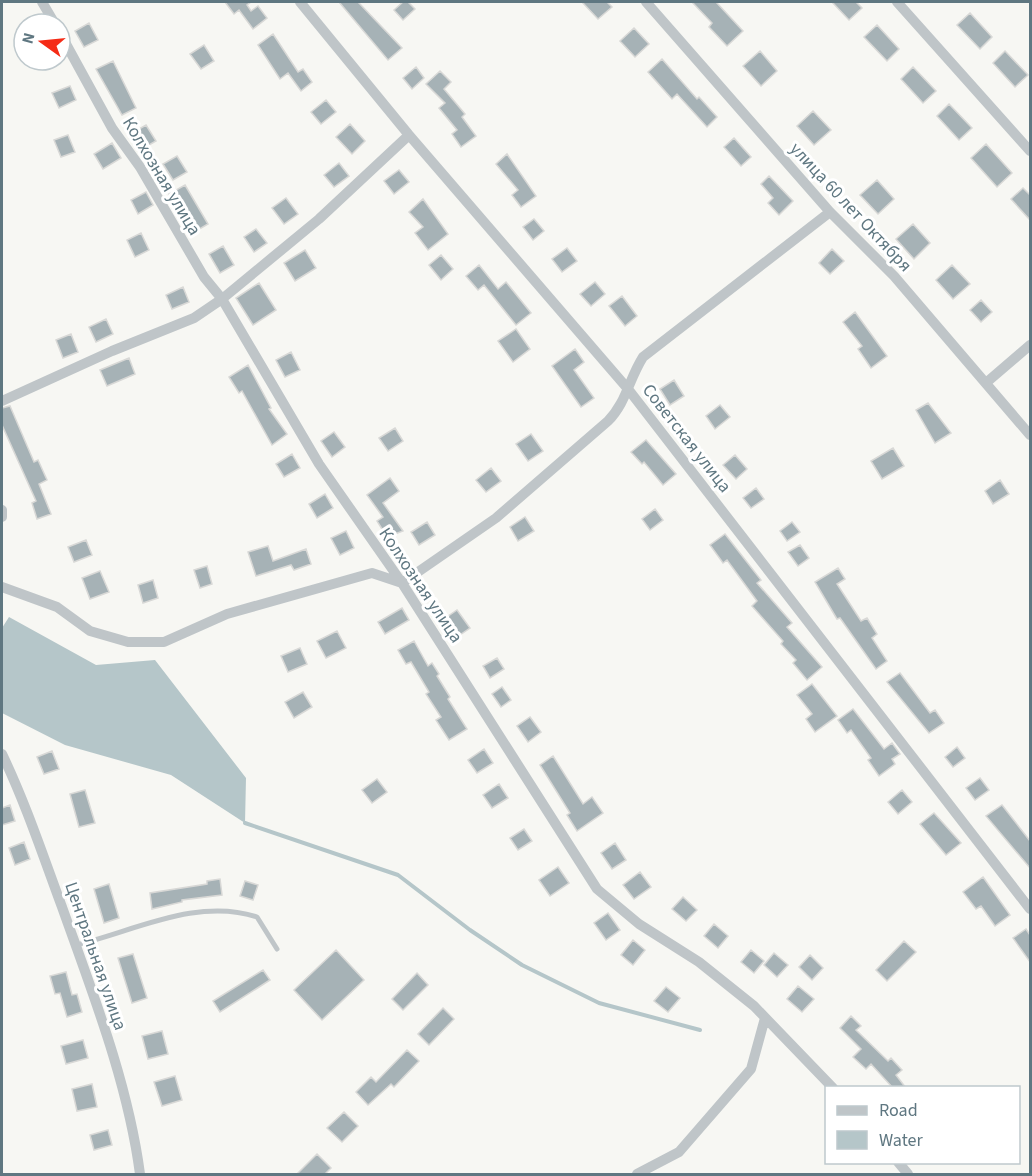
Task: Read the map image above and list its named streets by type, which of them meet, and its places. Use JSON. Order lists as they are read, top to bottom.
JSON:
{
  "streets": {
    "street": [
      "Колхозная улица",
      "улица 60 лет Октября",
      "Советская улица",
      "Центральная улица"
    ]
  },
  "legend": ["Road", "Water"],
  "north": "left"
}
